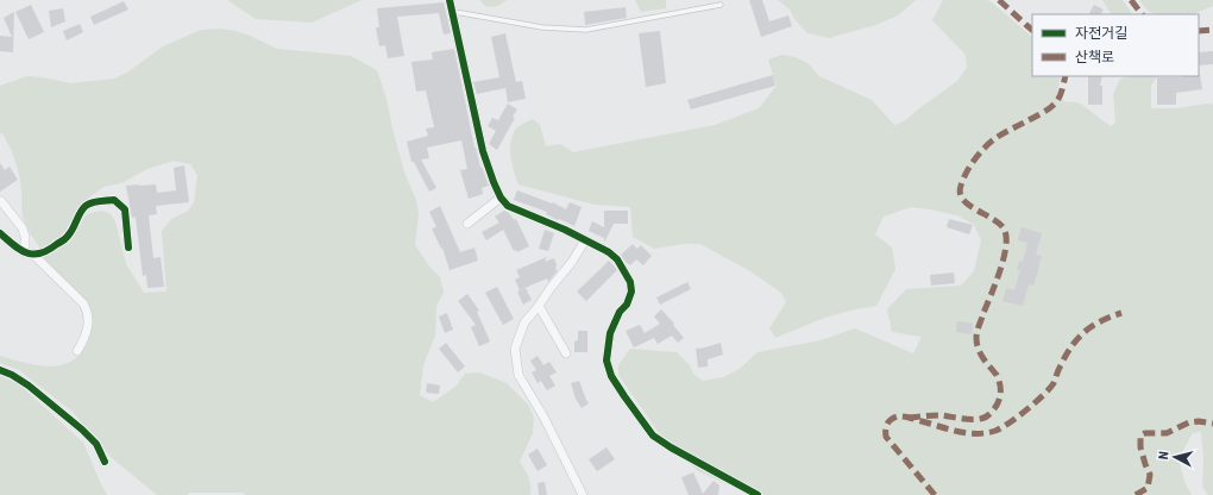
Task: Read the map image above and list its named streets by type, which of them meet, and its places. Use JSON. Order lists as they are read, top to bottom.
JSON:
{
  "legend": ["자전거길", "산책로"],
  "north": "left"
}
